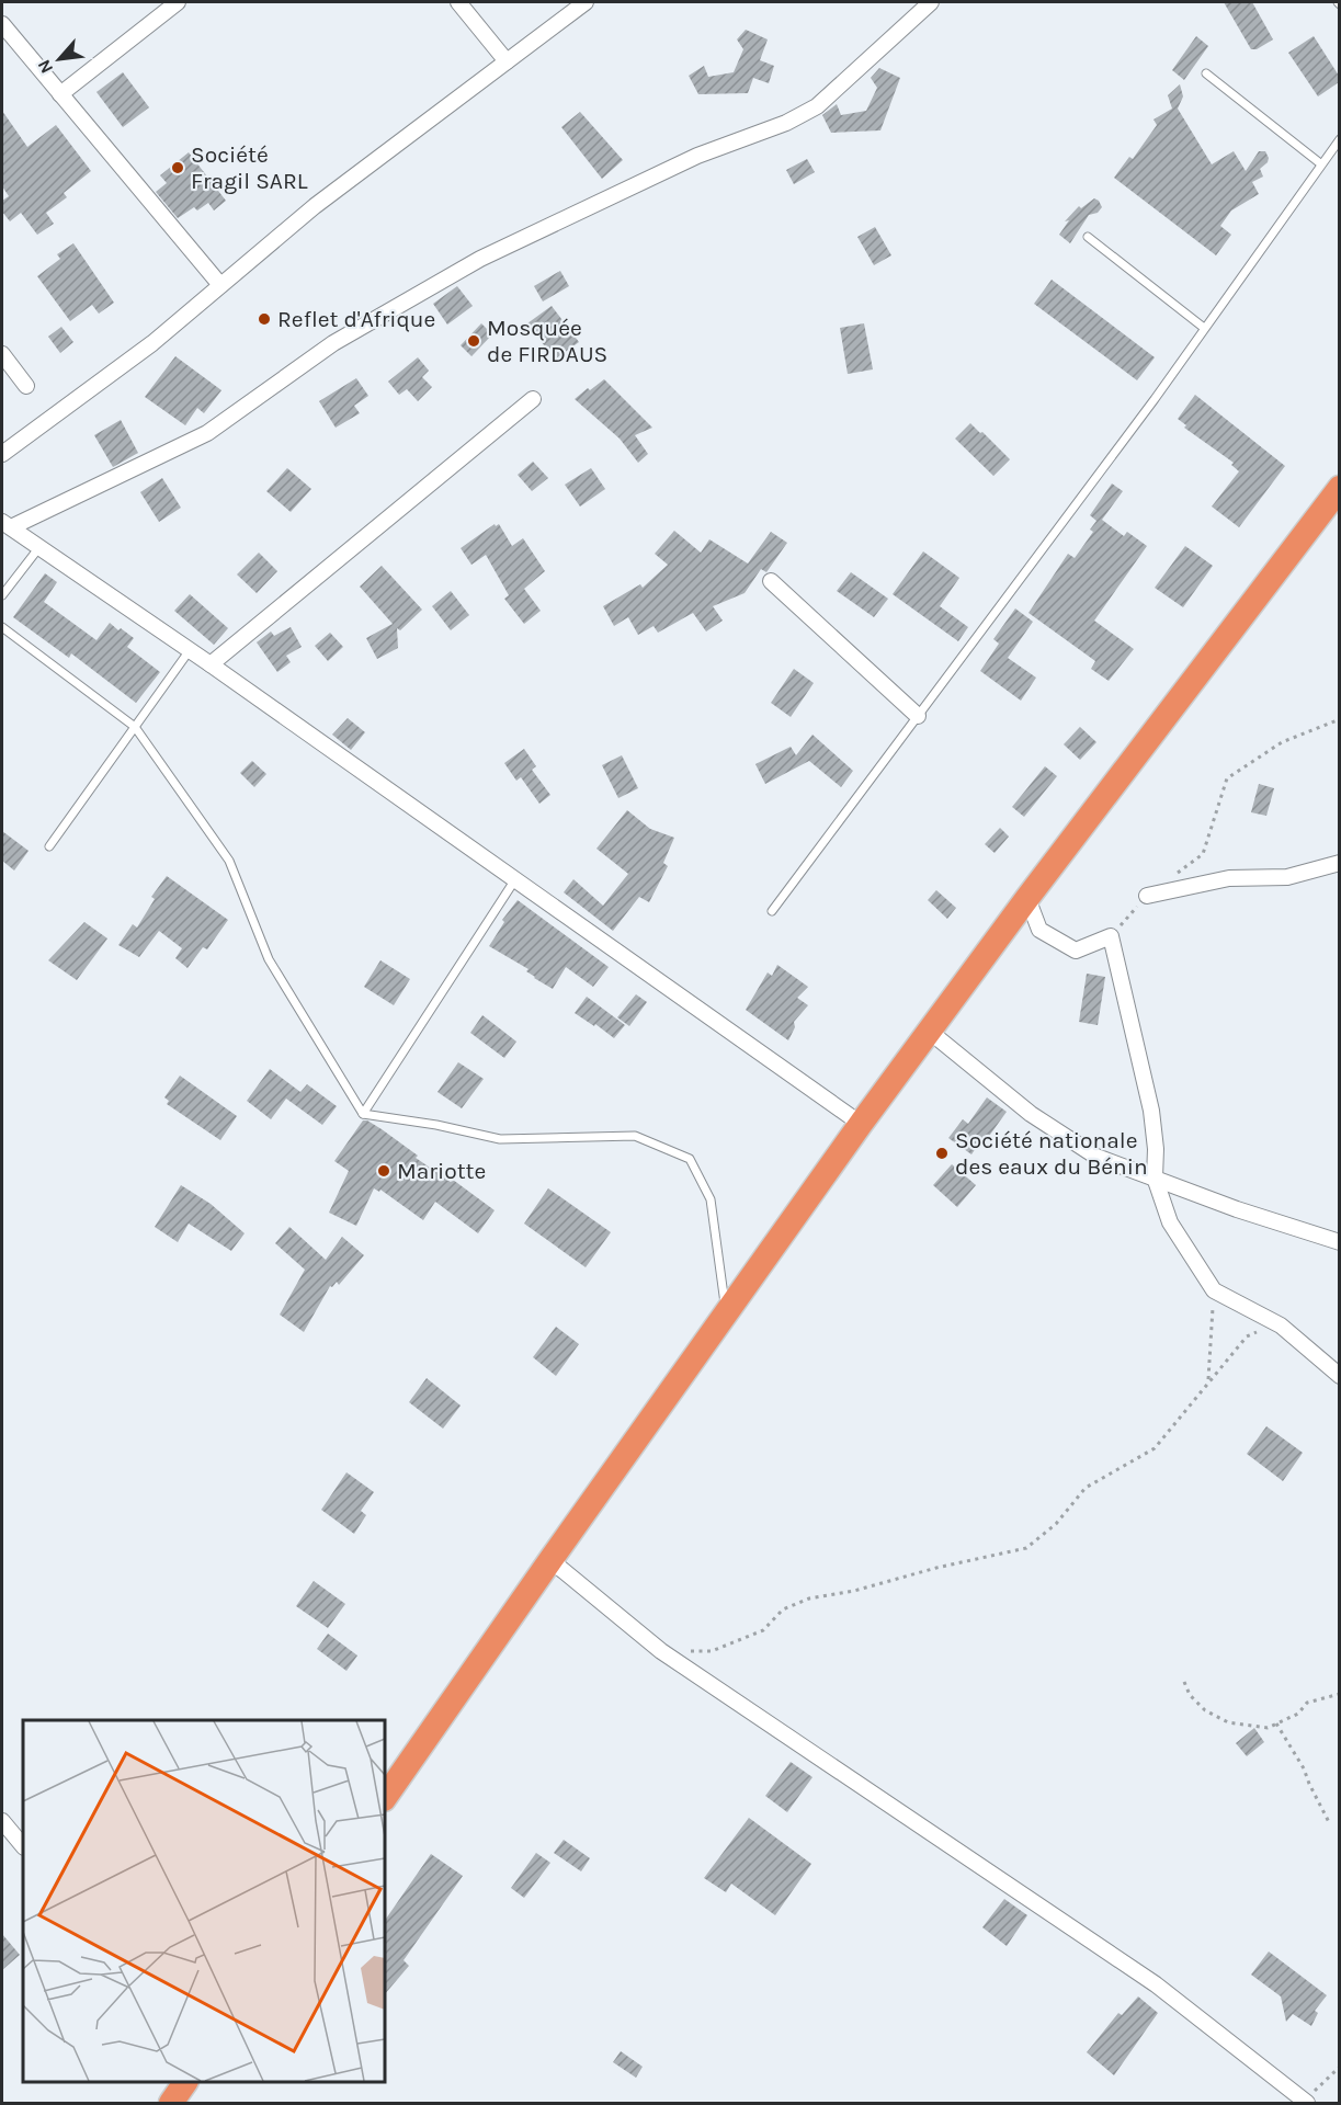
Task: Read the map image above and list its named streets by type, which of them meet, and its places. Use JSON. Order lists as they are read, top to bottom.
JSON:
{
  "places": [
    "Société Fragil SARL",
    "Reflet d'Afrique",
    "Mosquée de FIRDAUS",
    "Société nationale des eaux du Bénin",
    "Mariotte"
  ],
  "north": "bottom left"
}
